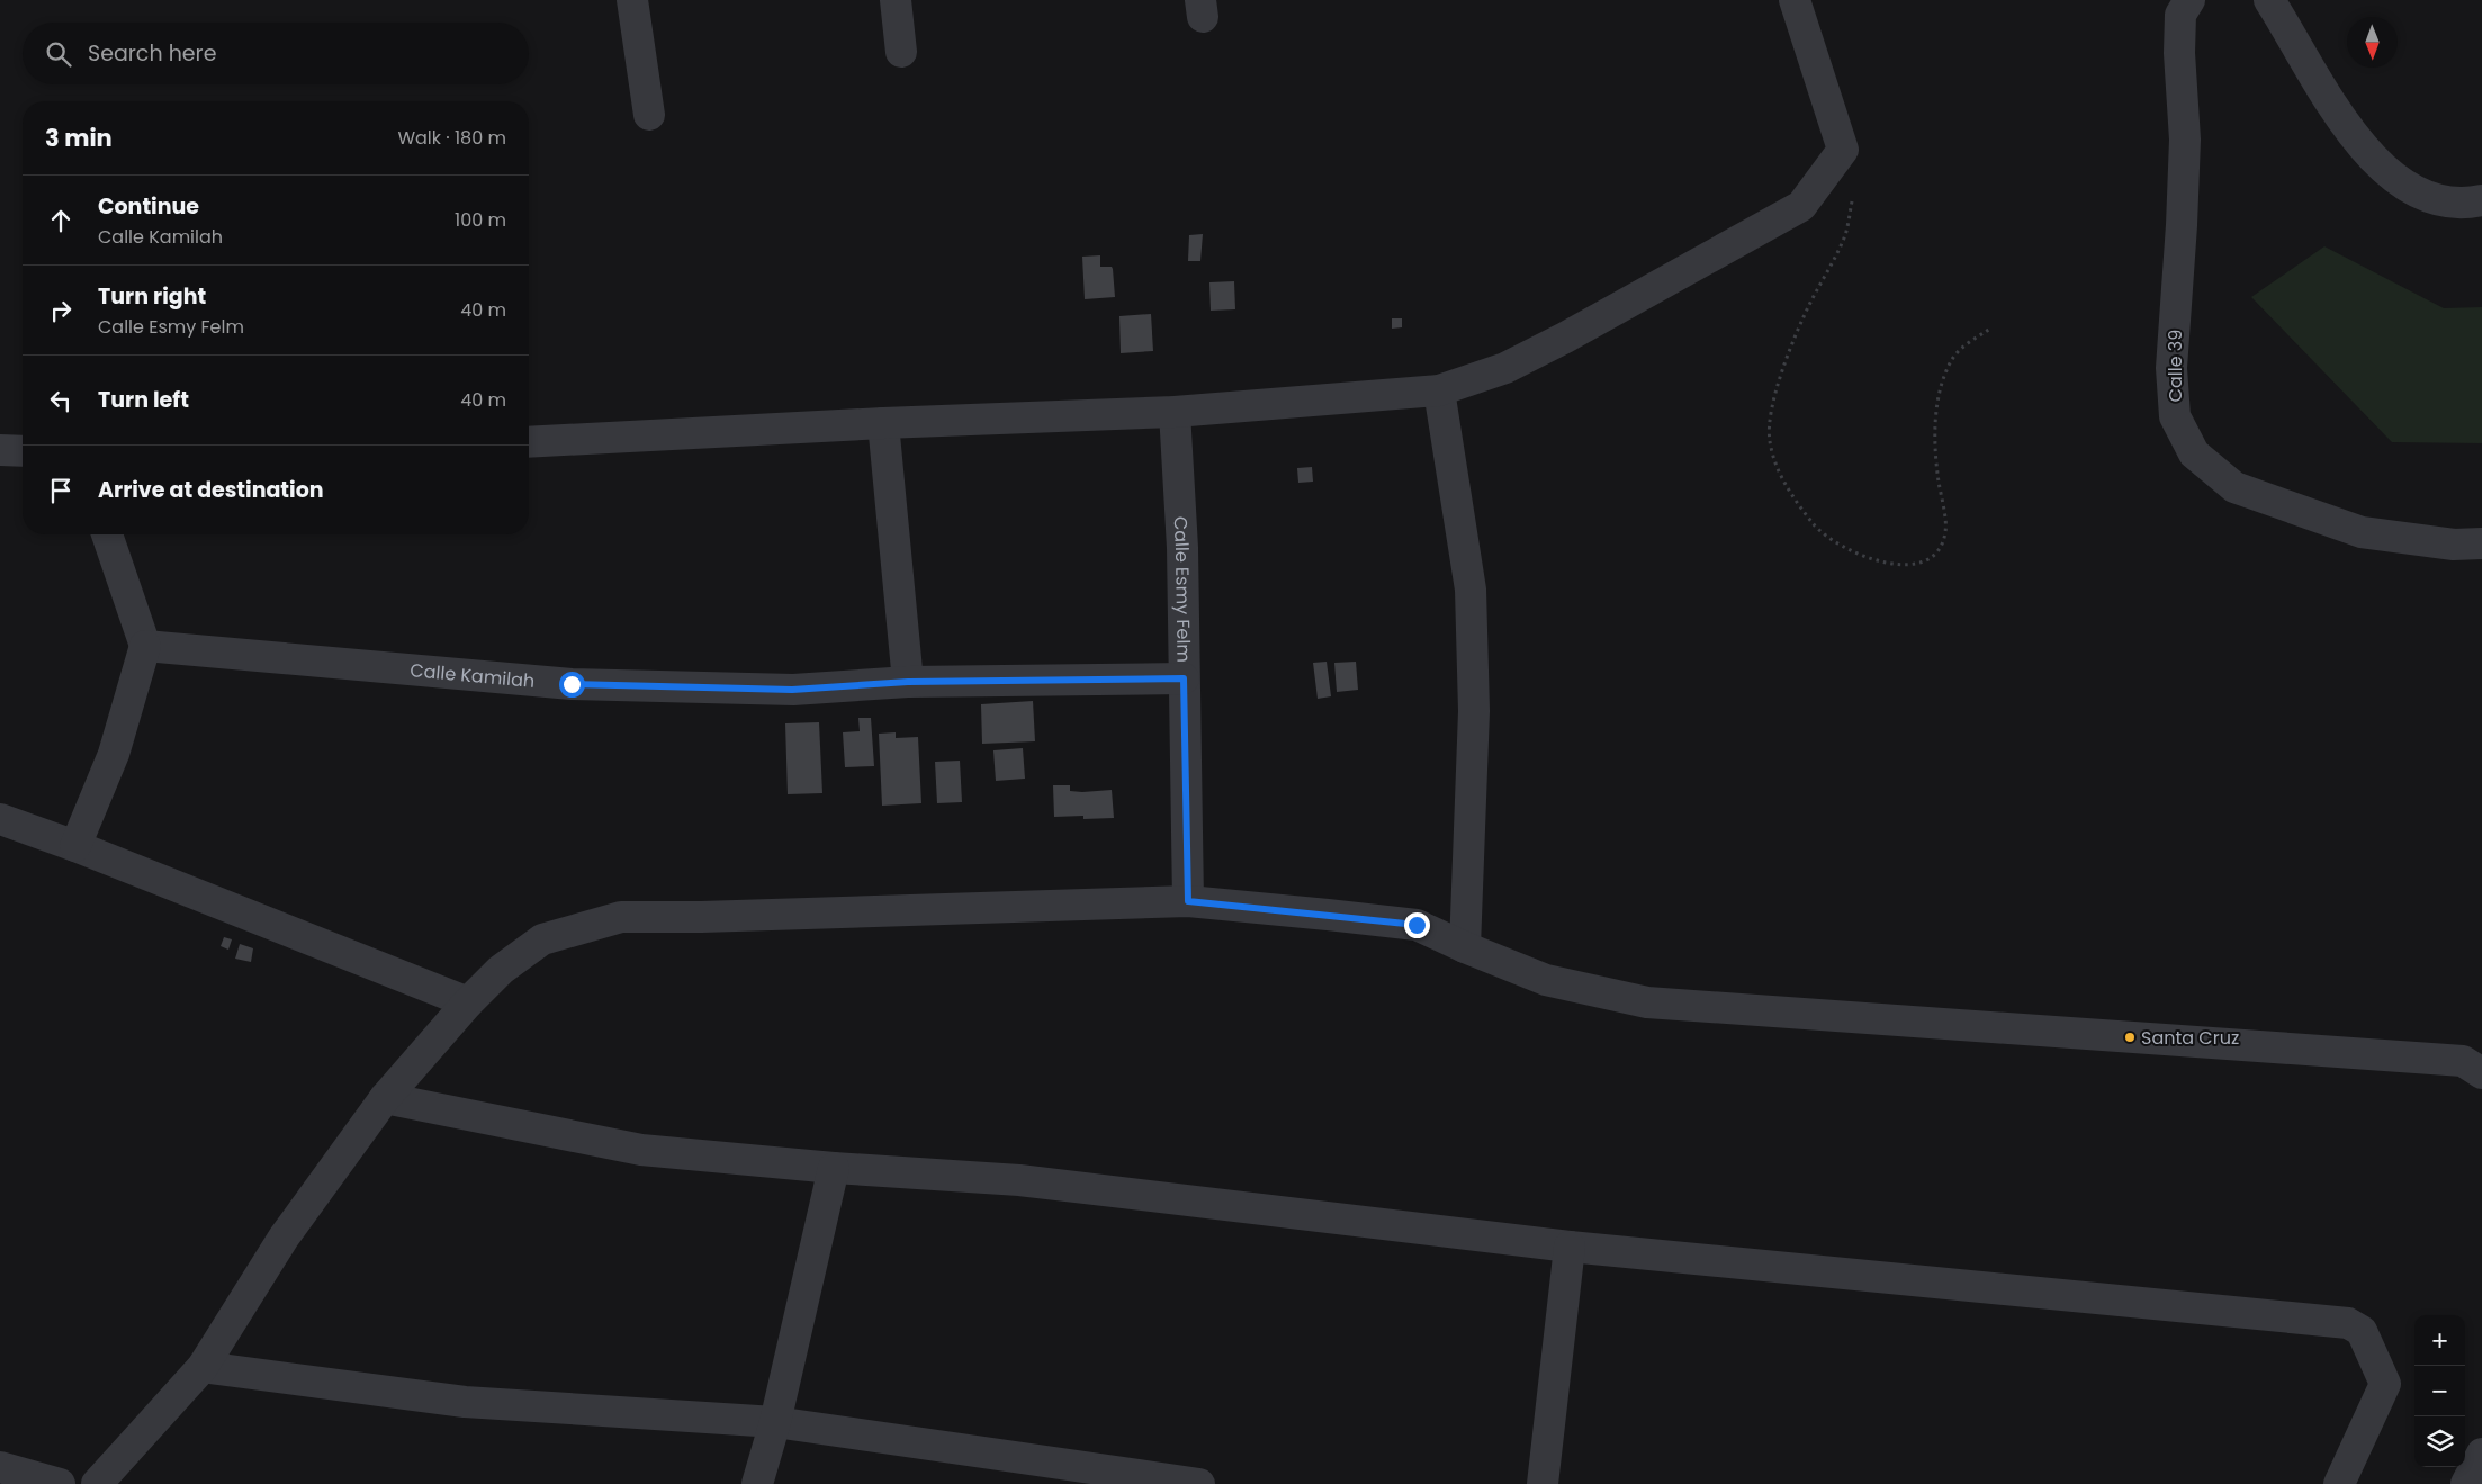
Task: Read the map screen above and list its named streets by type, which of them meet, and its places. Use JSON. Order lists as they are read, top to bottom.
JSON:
{
  "streets": {
    "street": ["Calle 39", "Calle Esmy Felm", "Calle Kamilah"]
  },
  "crossings": [
    ["Calle Esmy Felm", "Calle Kamilah"]
  ],
  "places": ["Santa Cruz"],
  "north": "bottom",
  "page": {
    "search": "Search here",
    "heading": ["3 min", "Walk · 180 m"],
    "list": [
      ["Continue", "Calle Kamilah", "100 m"],
      ["Turn right", "Calle Esmy Felm", "40 m"],
      ["Turn left", "40 m"],
      "Arrive at destination"
    ],
    "map_buttons": ["+", "−"]
  }
}
